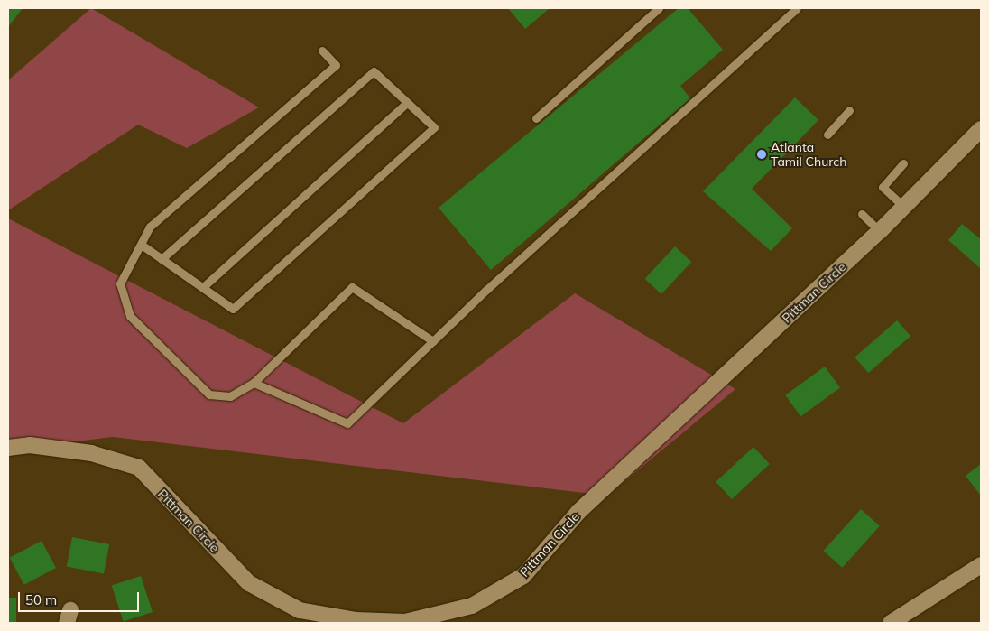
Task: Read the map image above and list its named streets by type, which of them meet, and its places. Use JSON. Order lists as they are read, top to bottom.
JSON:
{
  "streets": {
    "street": ["Pittman Circle"]
  },
  "places": ["Atlanta Tamil Church"],
  "scale_bar": "50 m"
}
